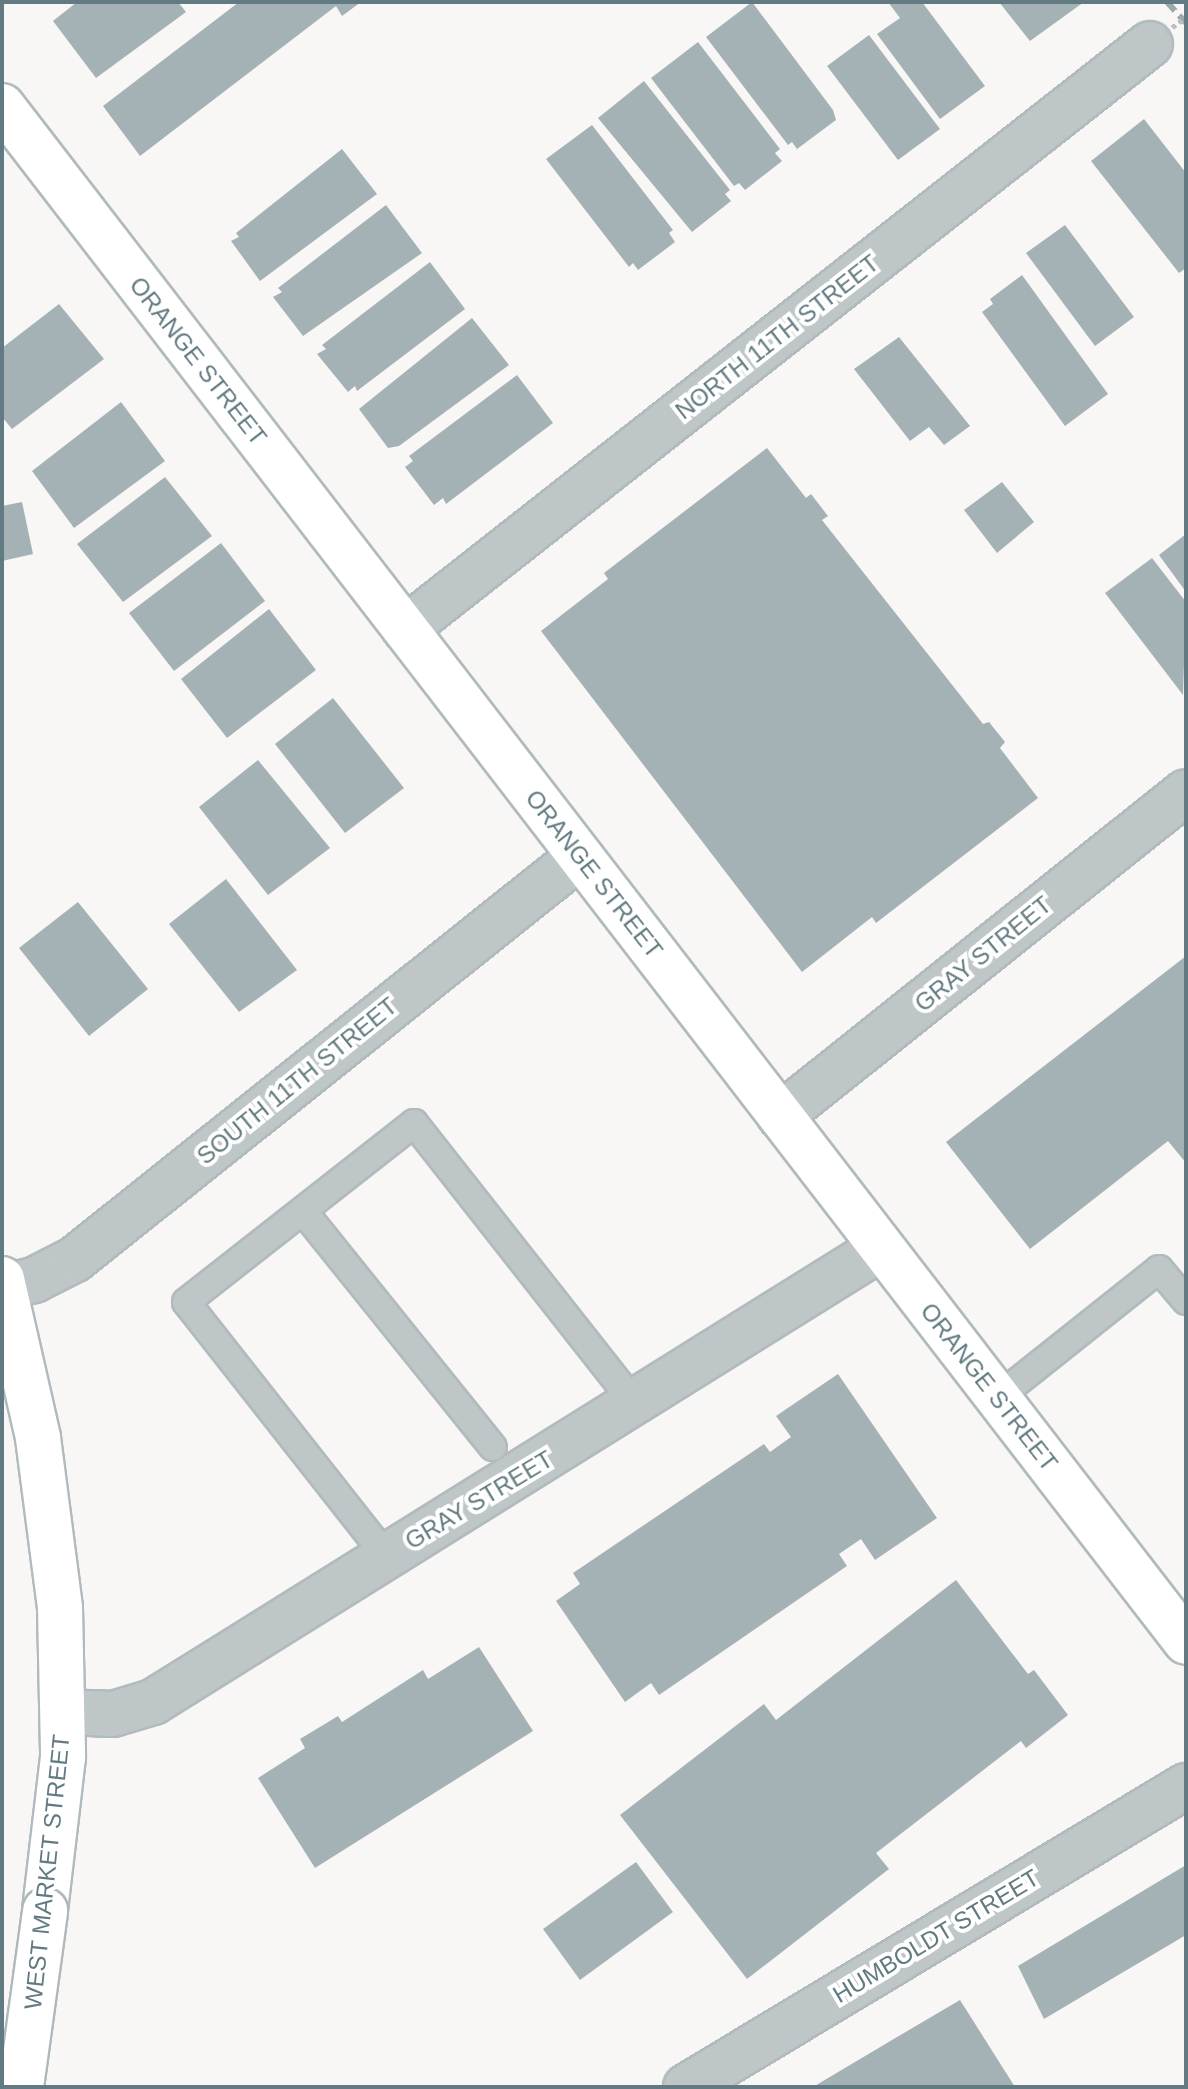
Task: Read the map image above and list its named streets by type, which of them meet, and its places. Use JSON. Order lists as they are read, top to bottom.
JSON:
{
  "streets": {
    "main road": ["ORANGE STREET", "WEST MARKET STREET"],
    "street": [
      "NORTH 11TH STREET",
      "GRAY STREET",
      "SOUTH 11TH STREET",
      "HUMBOLDT STREET"
    ]
  },
  "crossings": [
    ["NORTH 11TH STREET", "ORANGE STREET"],
    ["ORANGE STREET", "GRAY STREET"],
    ["ORANGE STREET", "SOUTH 11TH STREET"],
    ["GRAY STREET", "WEST MARKET STREET"],
    ["SOUTH 11TH STREET", "WEST MARKET STREET"]
  ]
}
